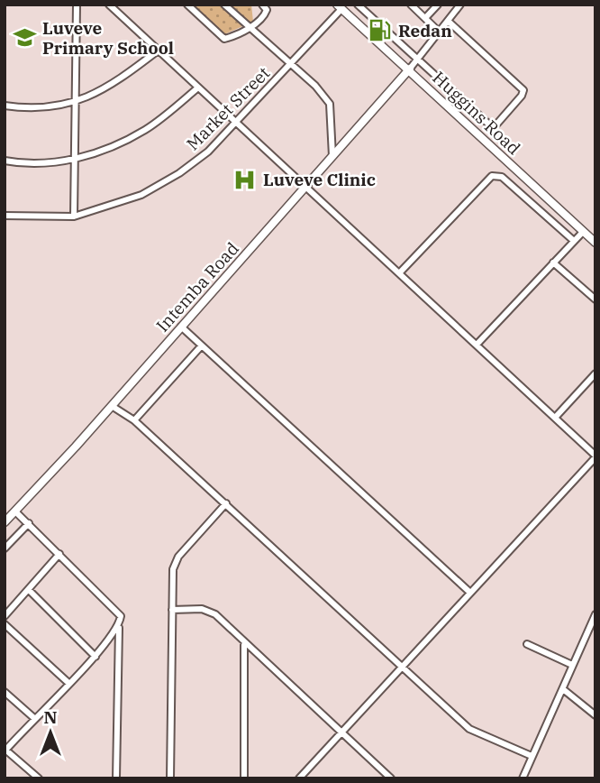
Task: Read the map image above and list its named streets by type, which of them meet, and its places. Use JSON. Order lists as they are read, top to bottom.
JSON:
{
  "streets": {
    "street": ["Market Street", "Huggins Road", "Intemba Road"]
  },
  "crossings": [
    ["Market Street", "Huggins Road"],
    ["Huggins Road", "Intemba Road"]
  ],
  "places": {
    "fuel station": ["Redan"],
    "school or university": ["Luveve Primary School"],
    "hospital": ["Luveve Clinic"]
  },
  "north": "top"
}
